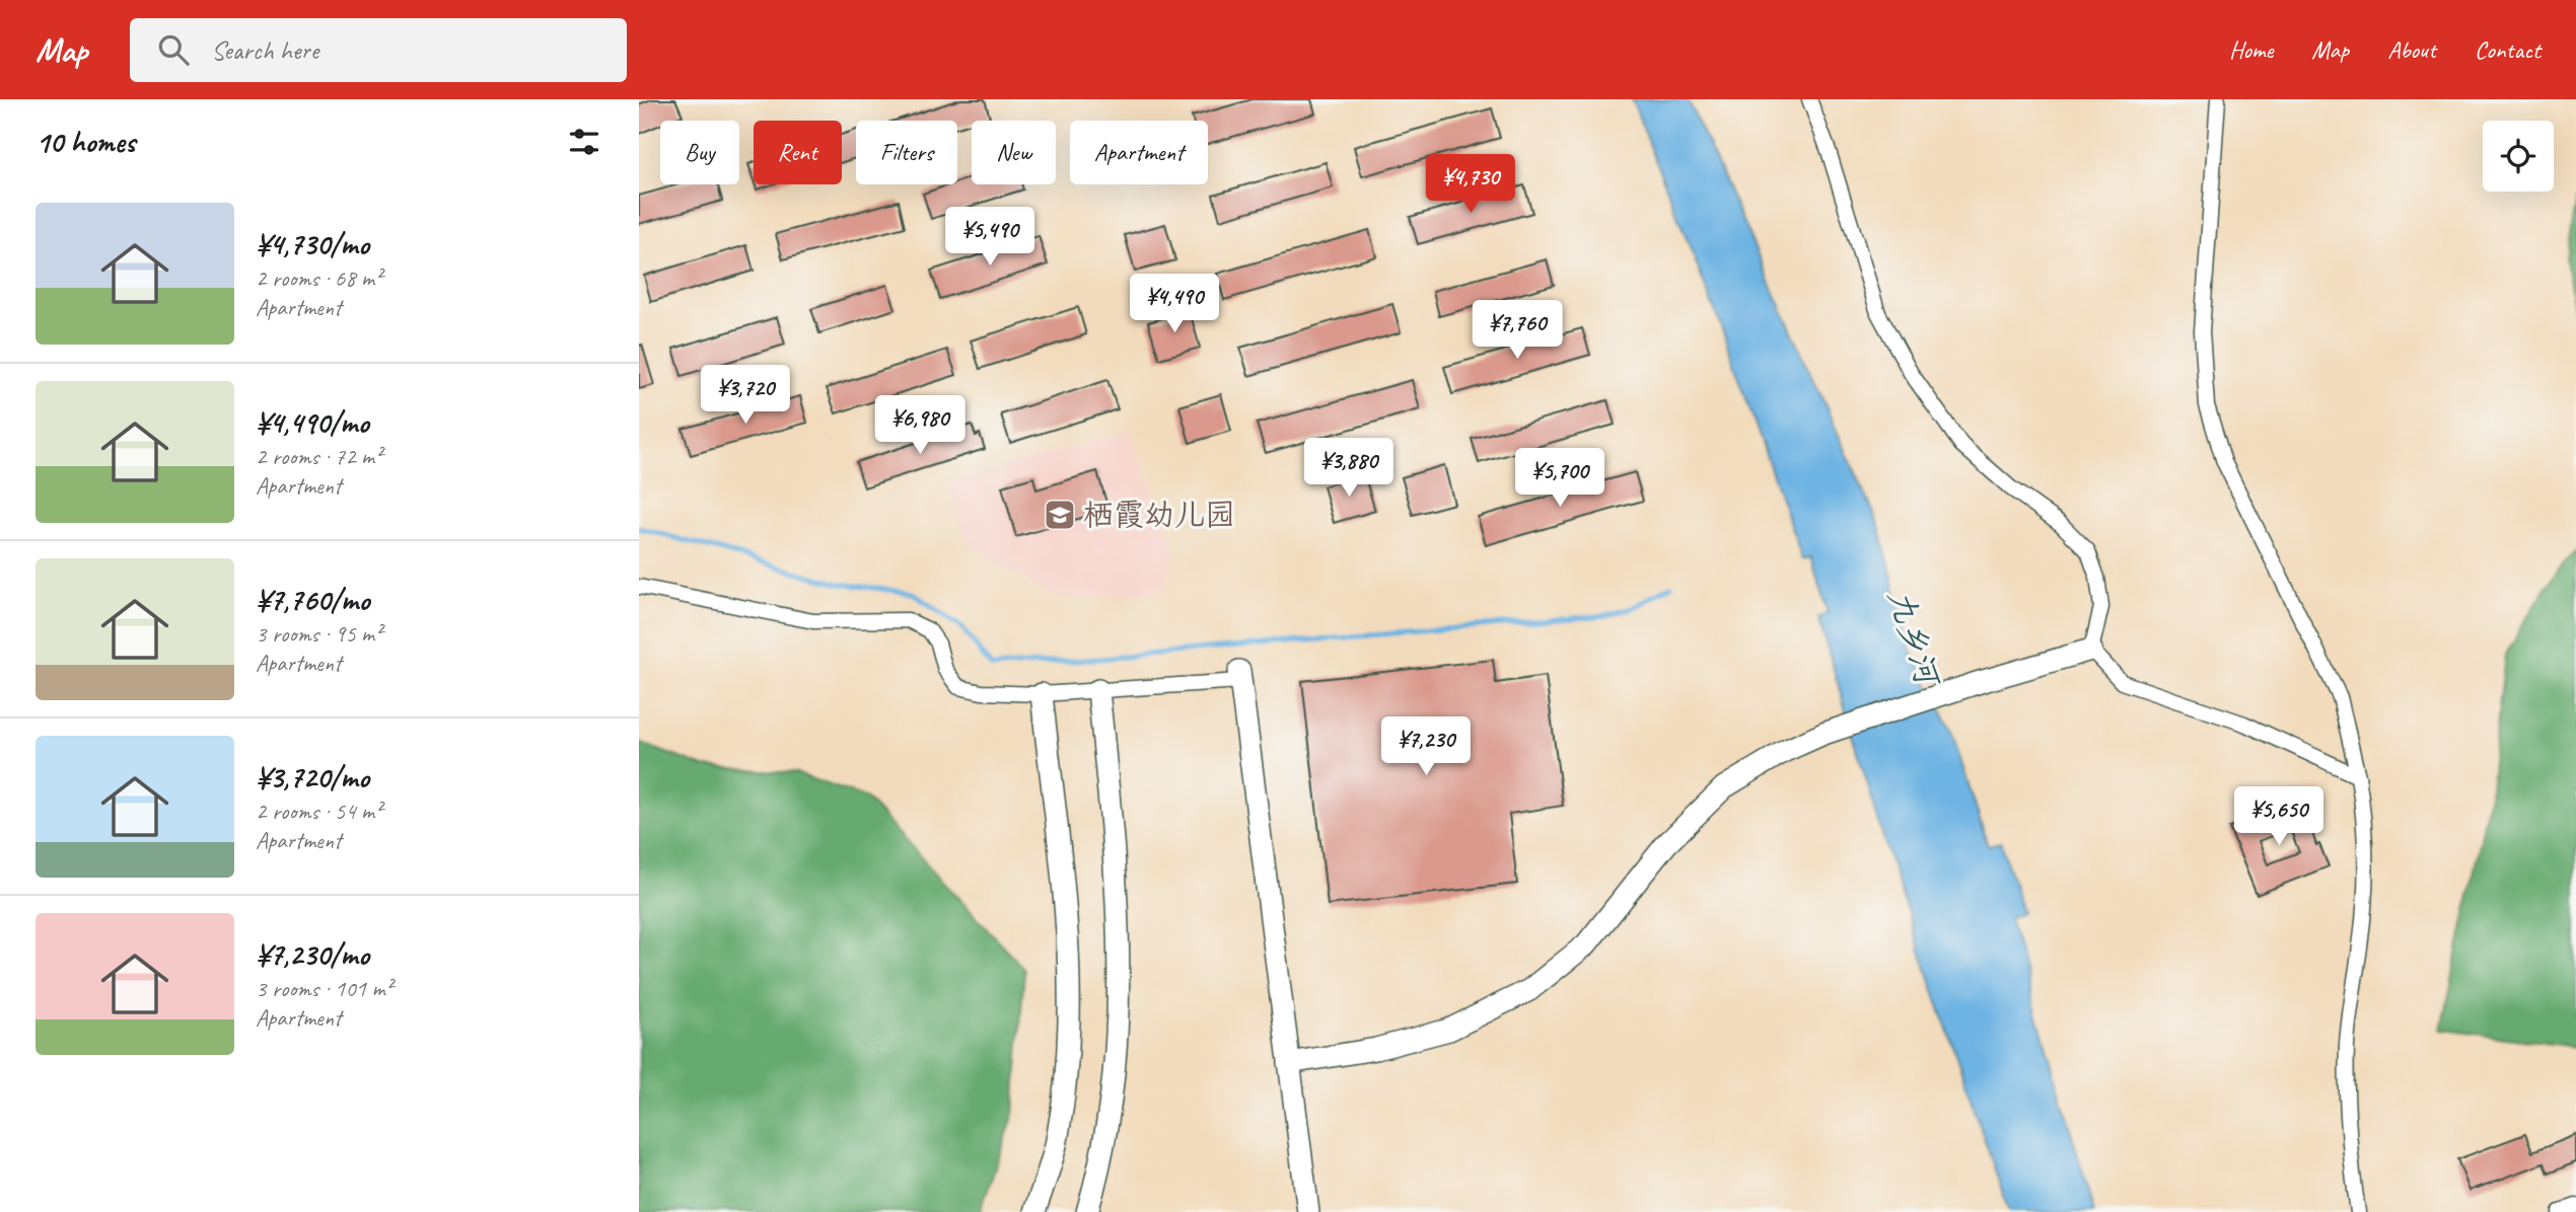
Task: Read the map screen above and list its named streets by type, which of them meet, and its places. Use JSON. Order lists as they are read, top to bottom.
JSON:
{
  "water": ["九乡河"],
  "places": {
    "school or university": ["栖霞幼儿园"]
  },
  "page": {
    "header": "Map",
    "search": "Search here",
    "nav": [
      "Home",
      "Map",
      "About",
      "Contact"
    ],
    "heading": "10 homes",
    "chip": [
      "Buy",
      "Rent",
      "Filters",
      "New",
      "Apartment"
    ],
    "price": [
      "¥4,730",
      "¥5,490",
      "¥4,490",
      "¥7,760",
      "¥3,720",
      "¥6,980",
      "¥3,880",
      "¥5,700",
      "¥7,230",
      "¥5,650"
    ],
    "list": [
      {
        "name": "¥4,730/mo",
        "note": "2 rooms · 68 m² · Apartment"
      },
      {
        "name": "¥4,490/mo",
        "note": "2 rooms · 72 m² · Apartment"
      },
      {
        "name": "¥7,760/mo",
        "note": "3 rooms · 95 m² · Apartment"
      },
      {
        "name": "¥3,720/mo",
        "note": "2 rooms · 54 m² · Apartment"
      },
      {
        "name": "¥7,230/mo",
        "note": "3 rooms · 101 m² · Apartment"
      }
    ]
  }
}
